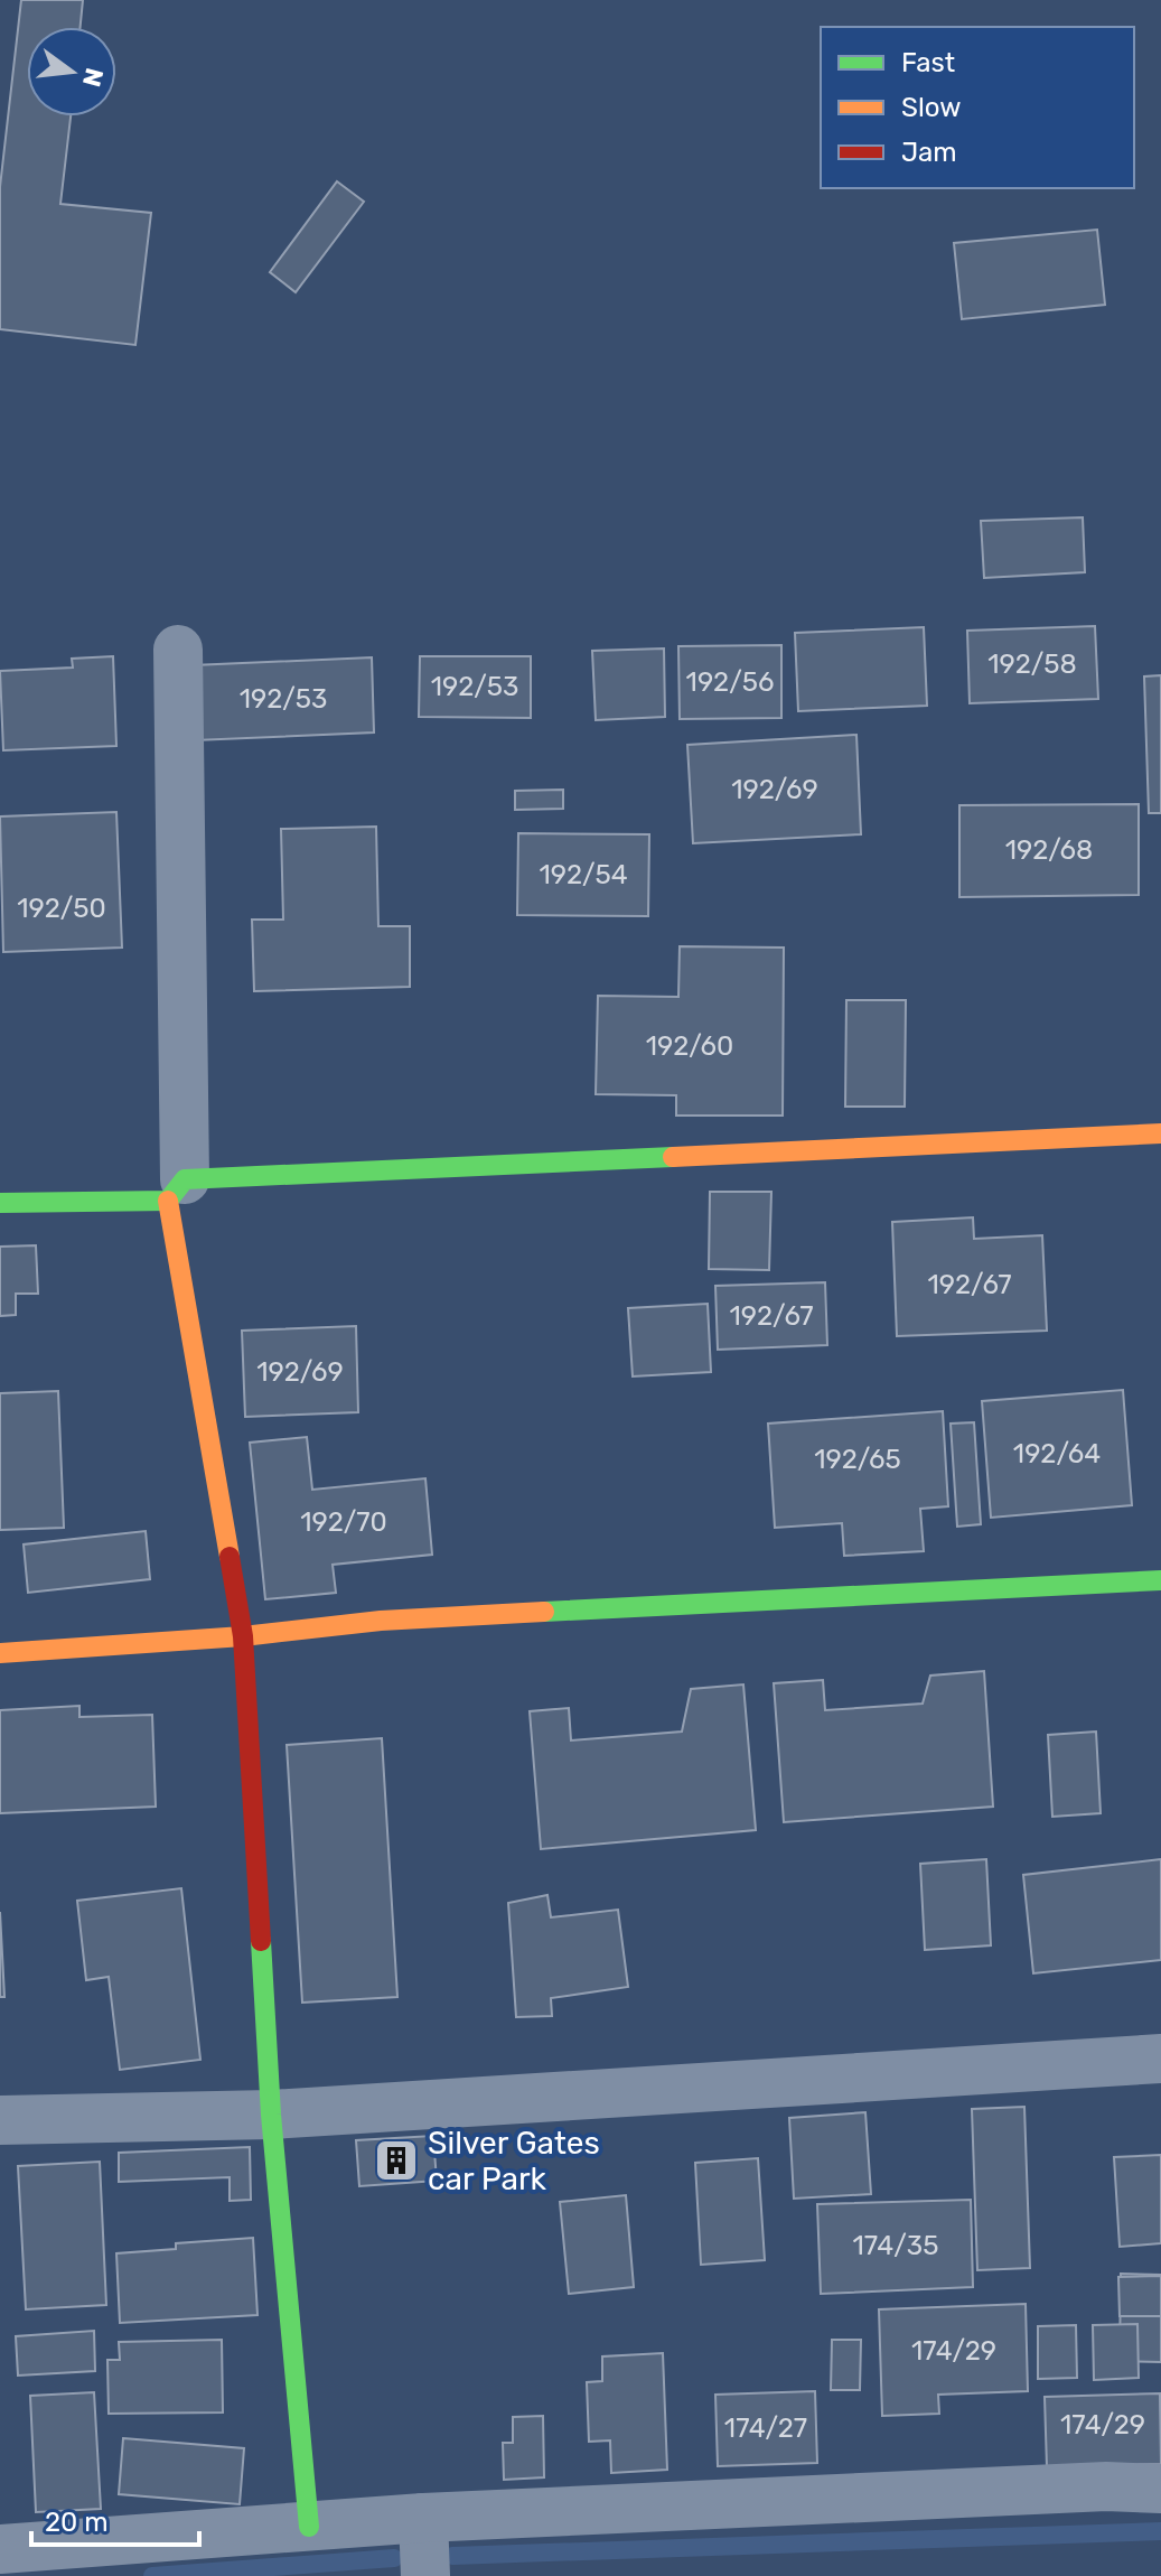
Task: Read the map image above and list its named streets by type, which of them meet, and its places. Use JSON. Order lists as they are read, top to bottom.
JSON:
{
  "places": {
    "building": ["Silver Gates car Park"]
  },
  "house_numbers": [
    "192/58",
    "192/56",
    "192/53",
    "192/53",
    "192/69",
    "192/68",
    "192/54",
    "192/50",
    "192/60",
    "192/67",
    "192/67",
    "192/69",
    "192/64",
    "192/65",
    "192/70",
    "174/35",
    "174/29",
    "174/29",
    "174/27"
  ],
  "legend": ["Fast", "Slow", "Jam"],
  "scale_bar": "20 m",
  "north": "right"
}
